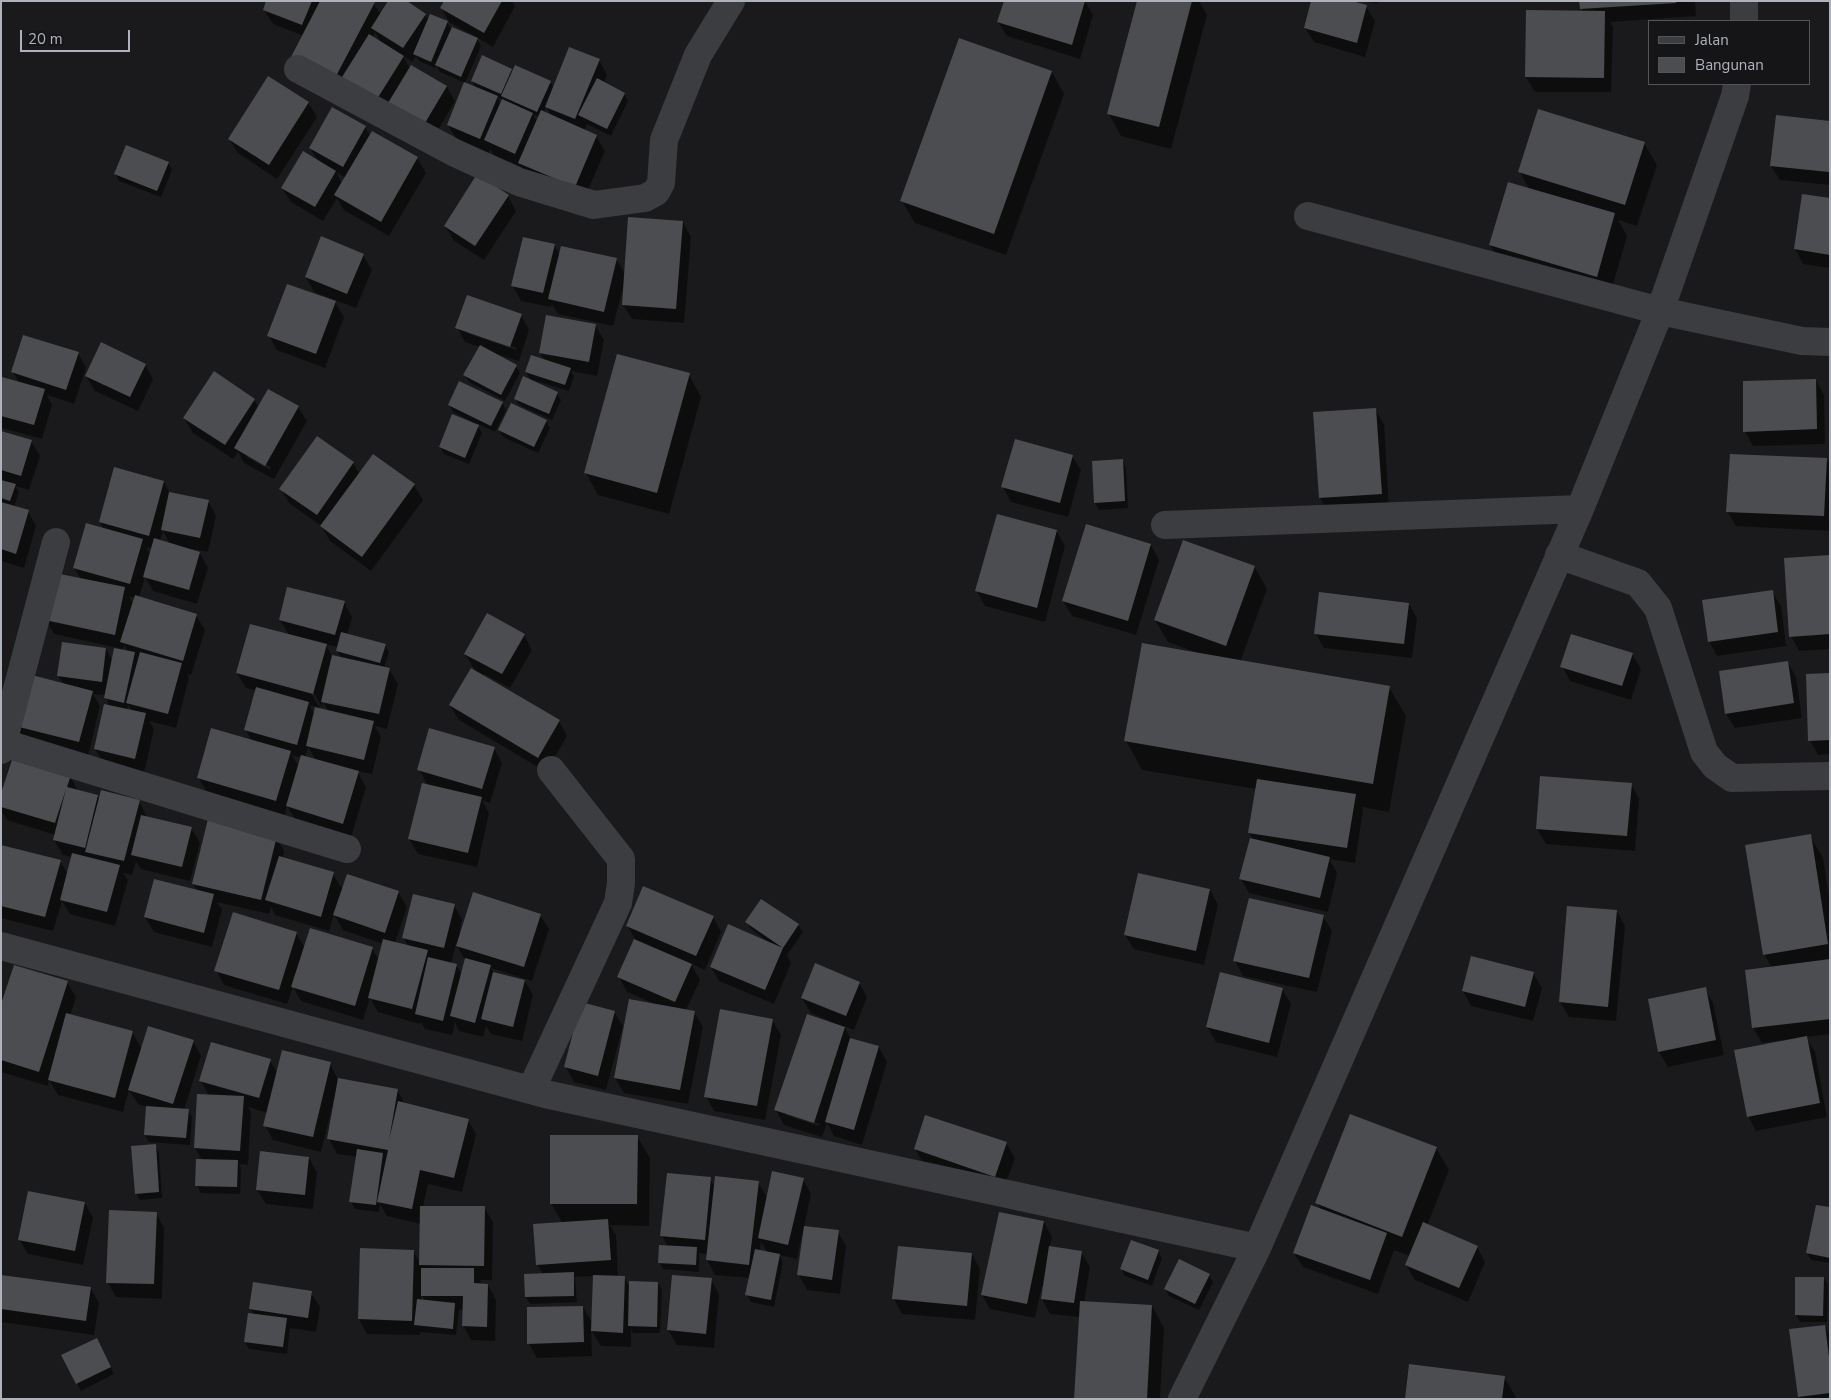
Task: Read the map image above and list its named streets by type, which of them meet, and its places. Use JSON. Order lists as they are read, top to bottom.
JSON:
{
  "legend": ["Jalan", "Bangunan"],
  "scale_bar": "20 m"
}
